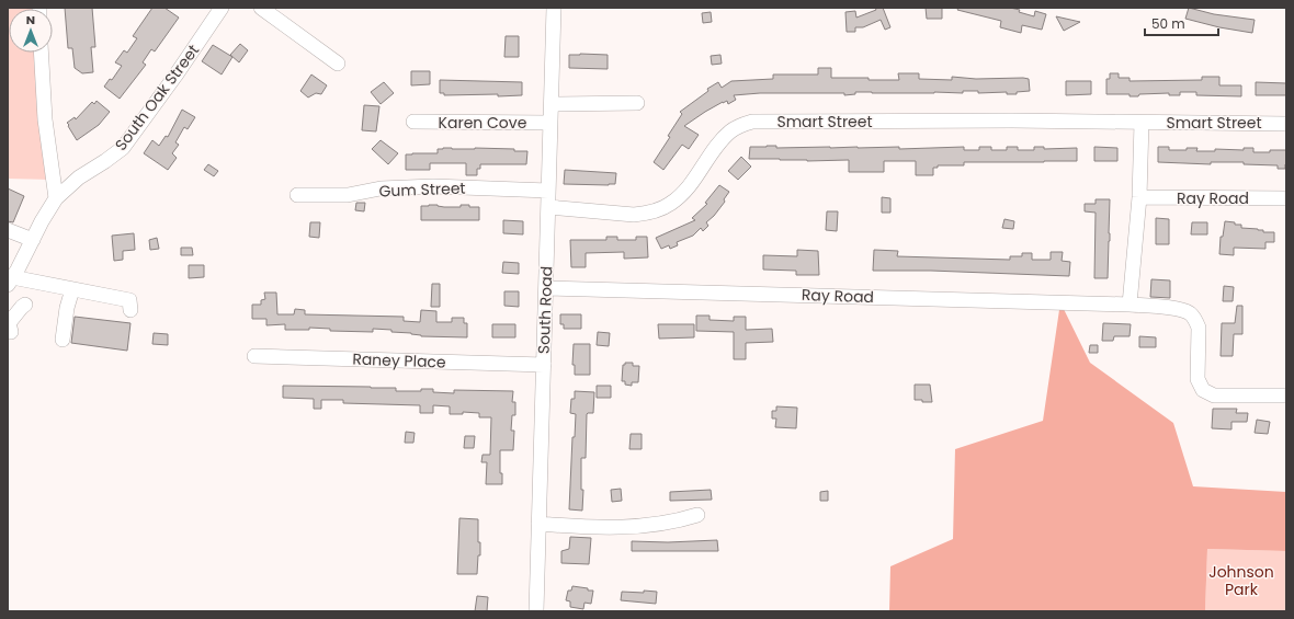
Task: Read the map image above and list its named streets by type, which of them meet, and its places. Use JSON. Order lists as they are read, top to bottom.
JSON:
{
  "streets": {
    "street": [
      "South Oak Street",
      "Smart Street",
      "Karen Cove",
      "Gum Street",
      "Ray Road",
      "South Road",
      "Raney Place"
    ]
  },
  "crossings": [
    ["Smart Street", "South Road"],
    ["Karen Cove", "South Road"],
    ["Gum Street", "South Road"],
    ["Ray Road", "South Road"],
    ["South Road", "Raney Place"]
  ],
  "parks": ["Johnson Park"],
  "scale_bar": "50 m",
  "north": "top"
}
